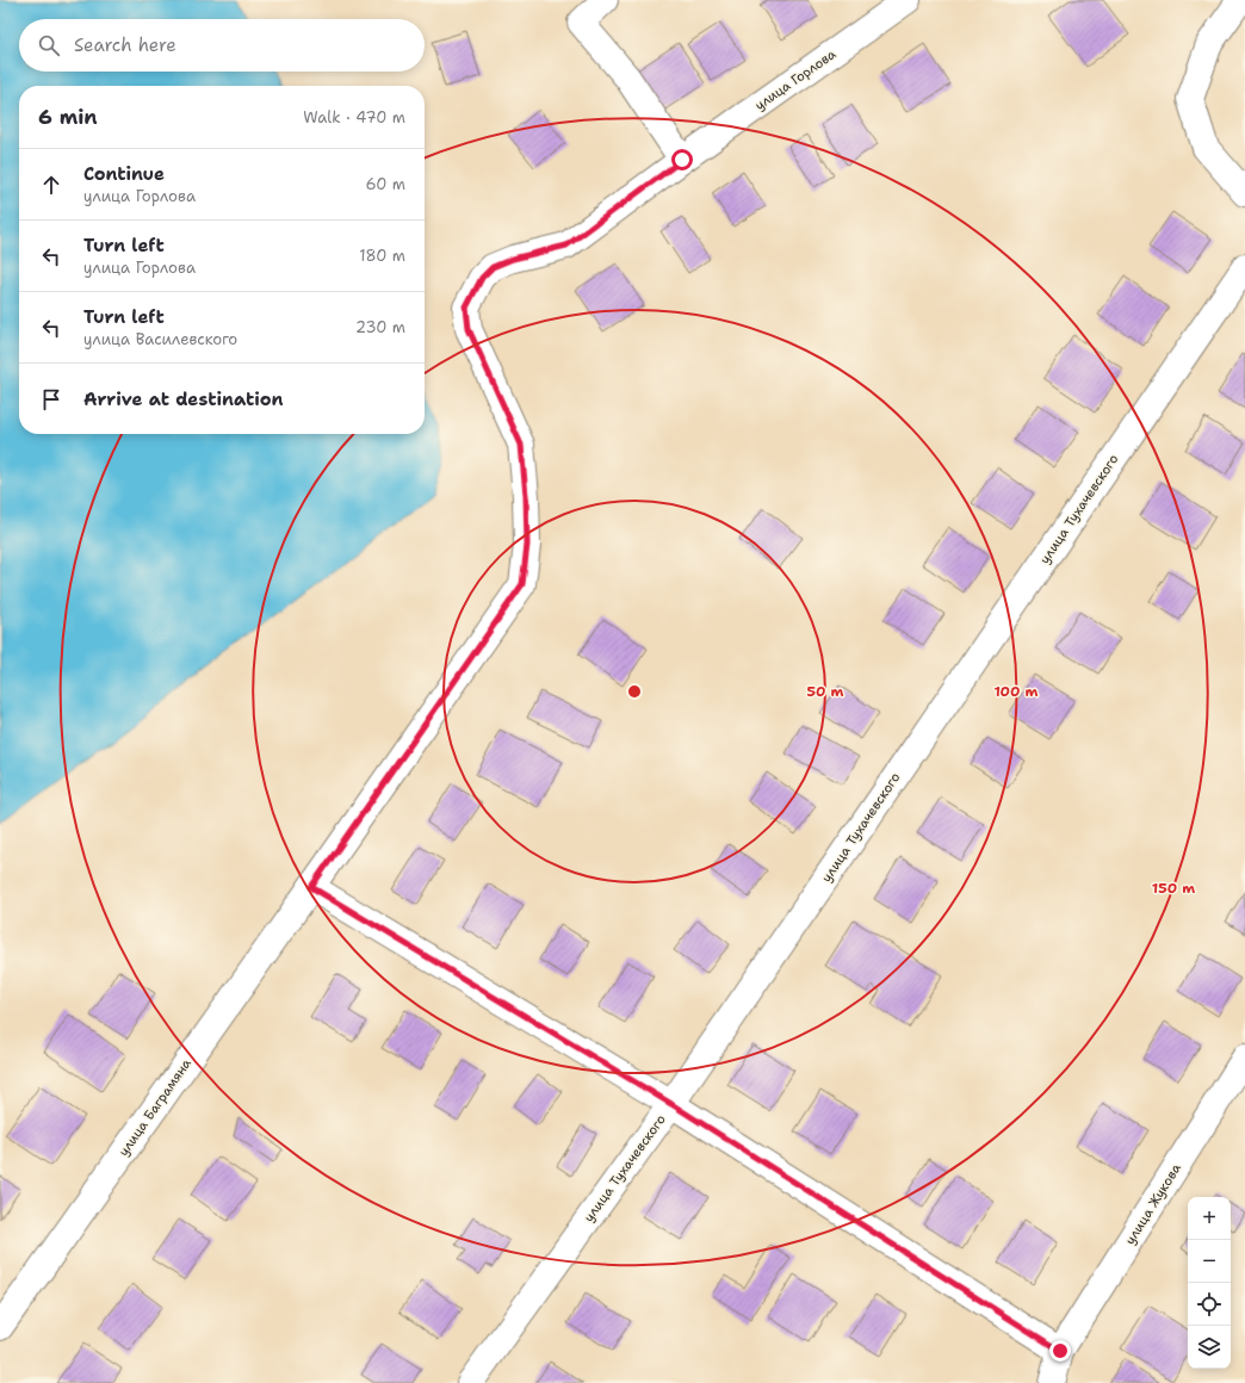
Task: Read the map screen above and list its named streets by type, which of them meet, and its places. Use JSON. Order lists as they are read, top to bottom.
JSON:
{
  "streets": {
    "street": [
      "улица Горлова",
      "улица Тухачевского",
      "улица Баграмяна",
      "улица Жукова"
    ]
  },
  "crossings": [
    ["улица Горлова", "улица Баграмяна"]
  ],
  "page": {
    "search": "Search here",
    "heading": ["6 min", "Walk · 470 m"],
    "list": [
      ["Continue", "улица Горлова", "60 m"],
      ["Turn left", "улица Горлова", "180 m"],
      ["Turn left", "улица Василевского", "230 m"],
      "Arrive at destination"
    ],
    "map_buttons": ["+", "−"]
  },
  "rings": ["50 m", "100 m", "150 m"]
}
